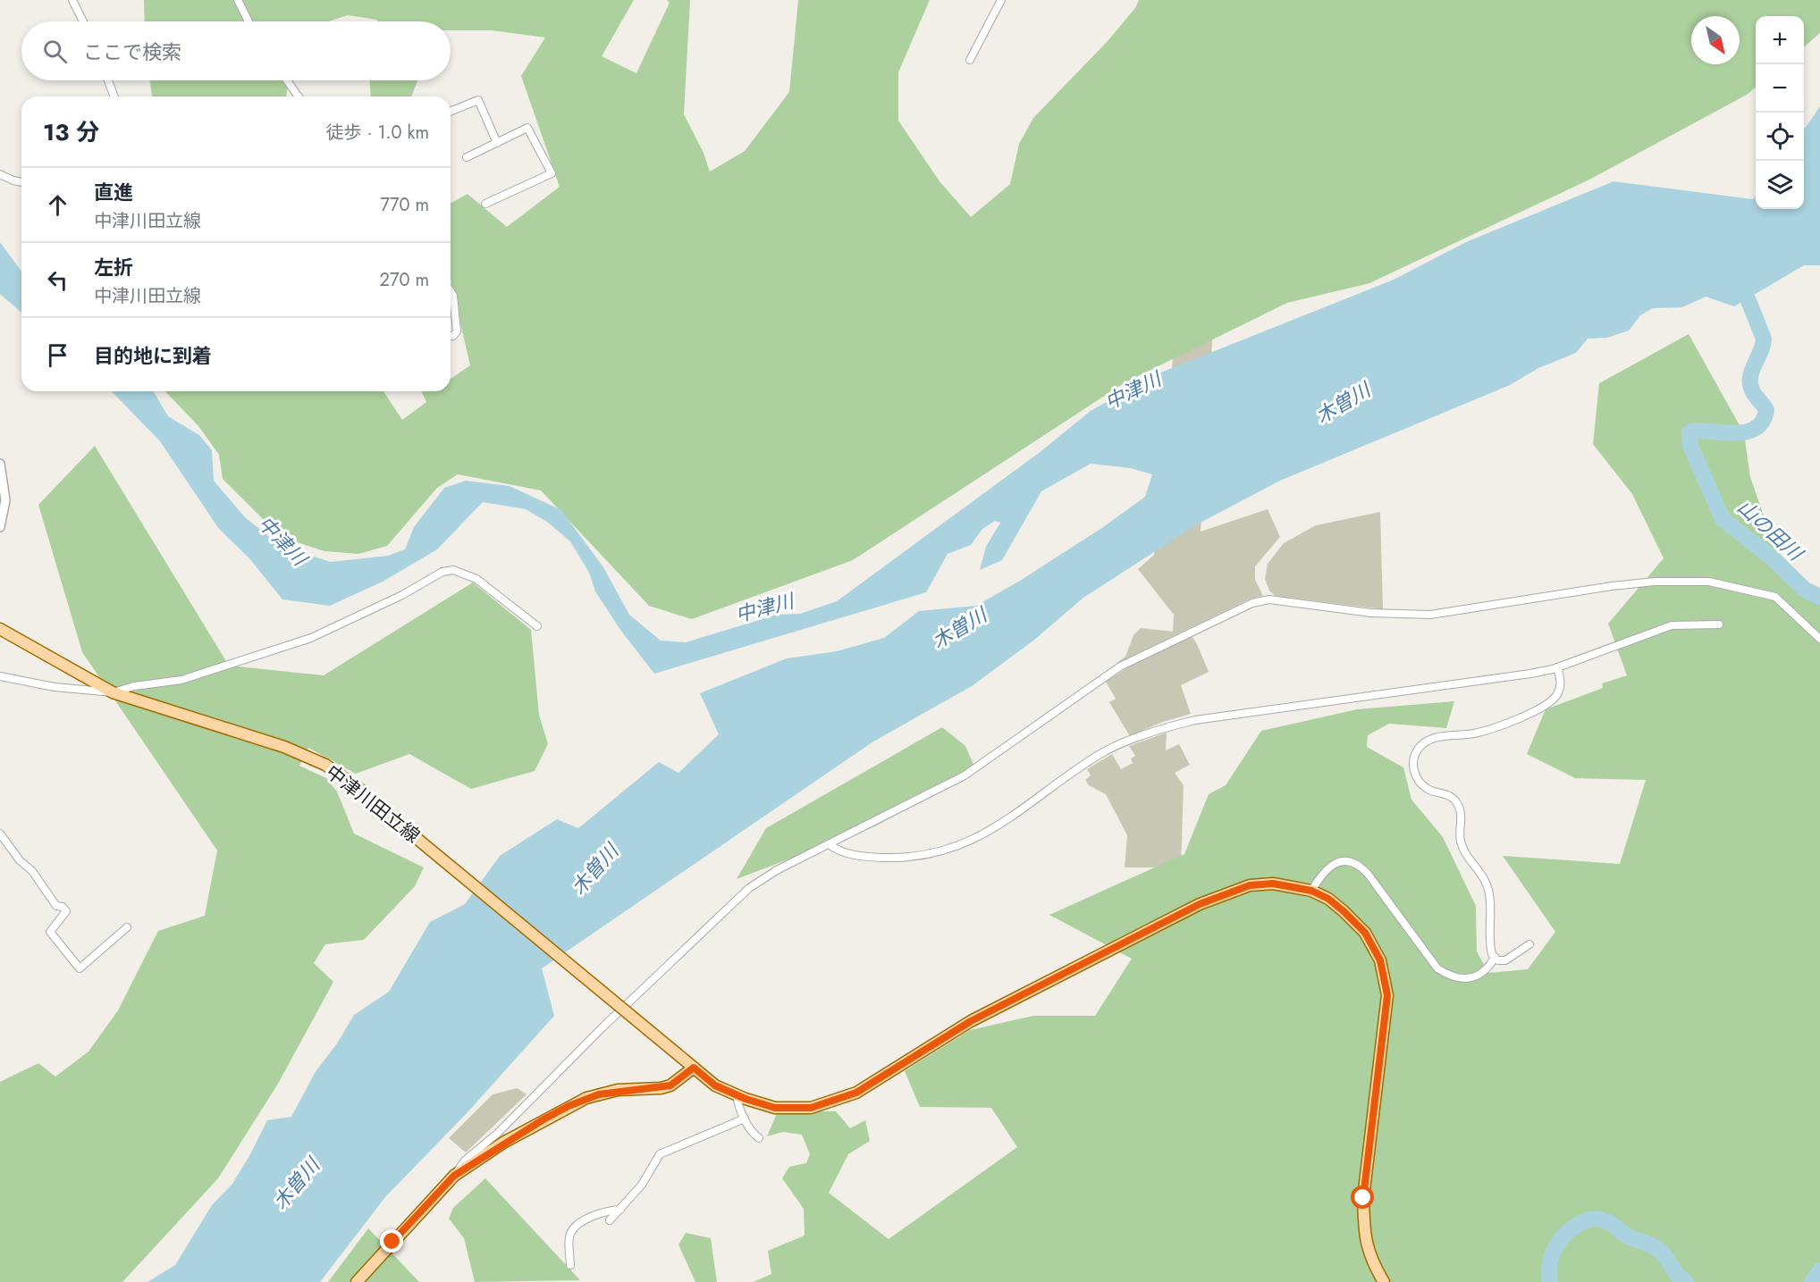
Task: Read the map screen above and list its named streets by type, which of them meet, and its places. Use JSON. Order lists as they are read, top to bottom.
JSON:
{
  "streets": {
    "main road": ["中津川田立線"]
  },
  "water": ["中津川", "木曽川", "山の田川"],
  "north": "bottom right",
  "page": {
    "map_buttons": ["+", "−"],
    "search": "ここで検索",
    "heading": ["13 分", "徒歩 · 1.0 km"],
    "list": [
      ["直進", "中津川田立線", "770 m"],
      ["左折", "中津川田立線", "270 m"],
      "目的地に到着"
    ]
  }
}
